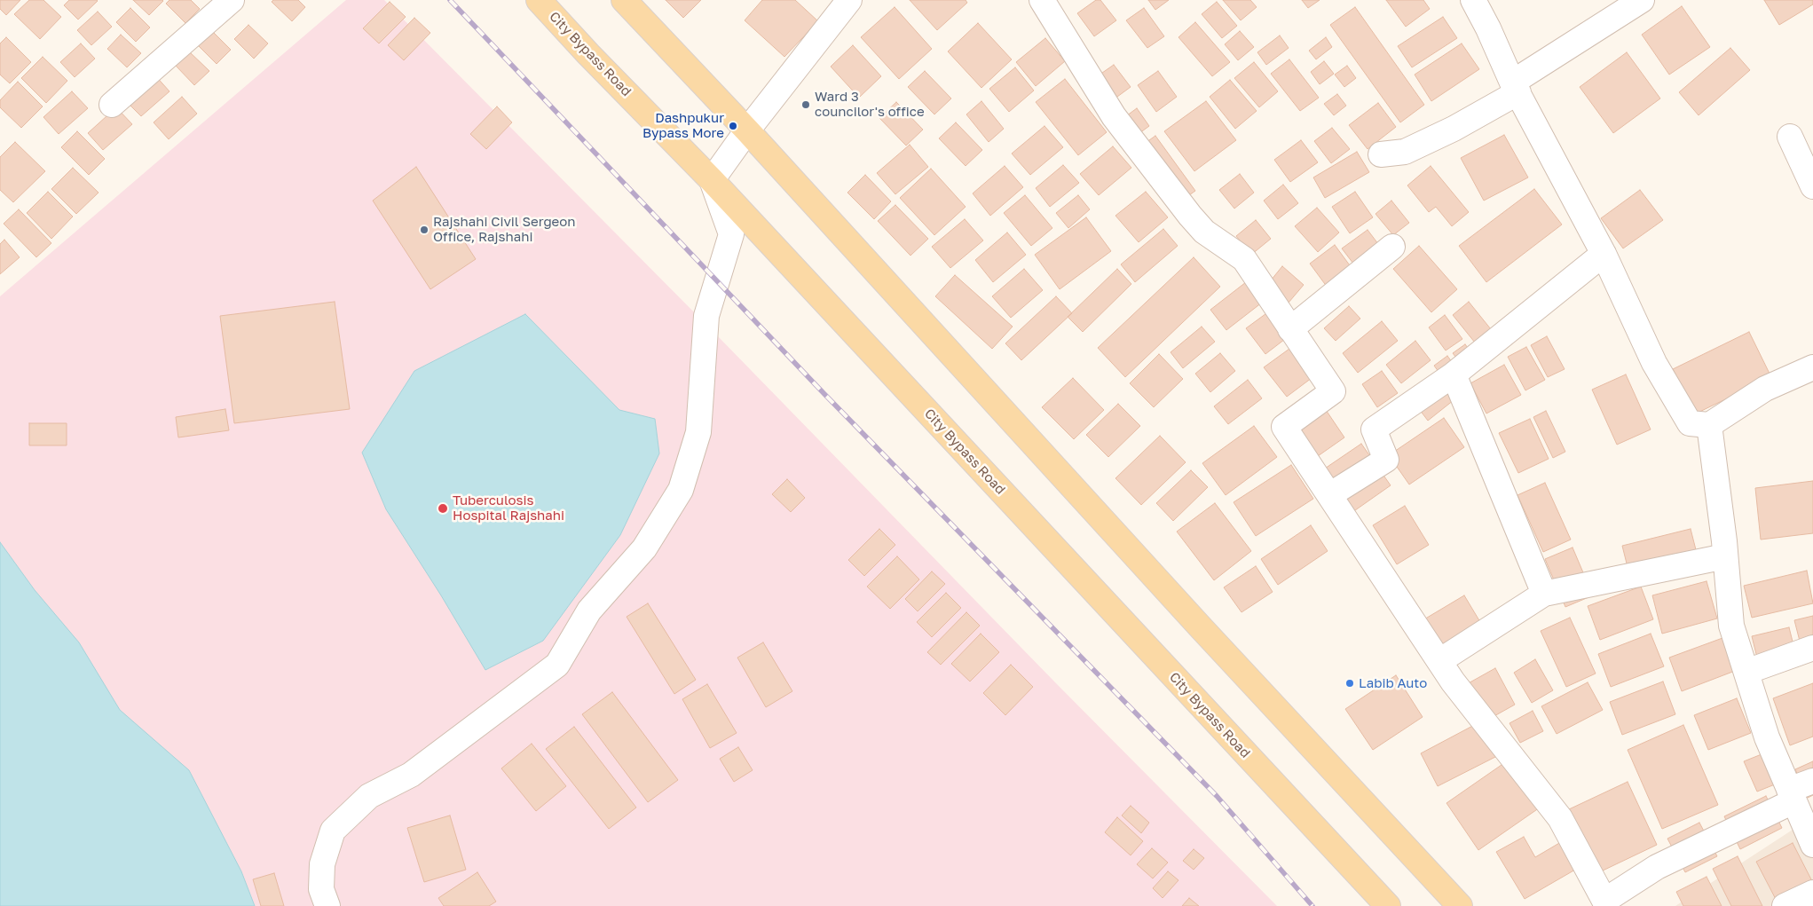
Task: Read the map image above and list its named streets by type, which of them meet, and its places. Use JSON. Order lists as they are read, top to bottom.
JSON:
{
  "streets": {
    "main road": ["City Bypass Road"]
  },
  "places": [
    "Ward 3 councilor's office",
    "Dashpukur Bypass More",
    "Rajshahi Civil Sergeon Office, Rajshahi",
    "Tuberculosis Hospital Rajshahi",
    "Labib Auto"
  ]
}
